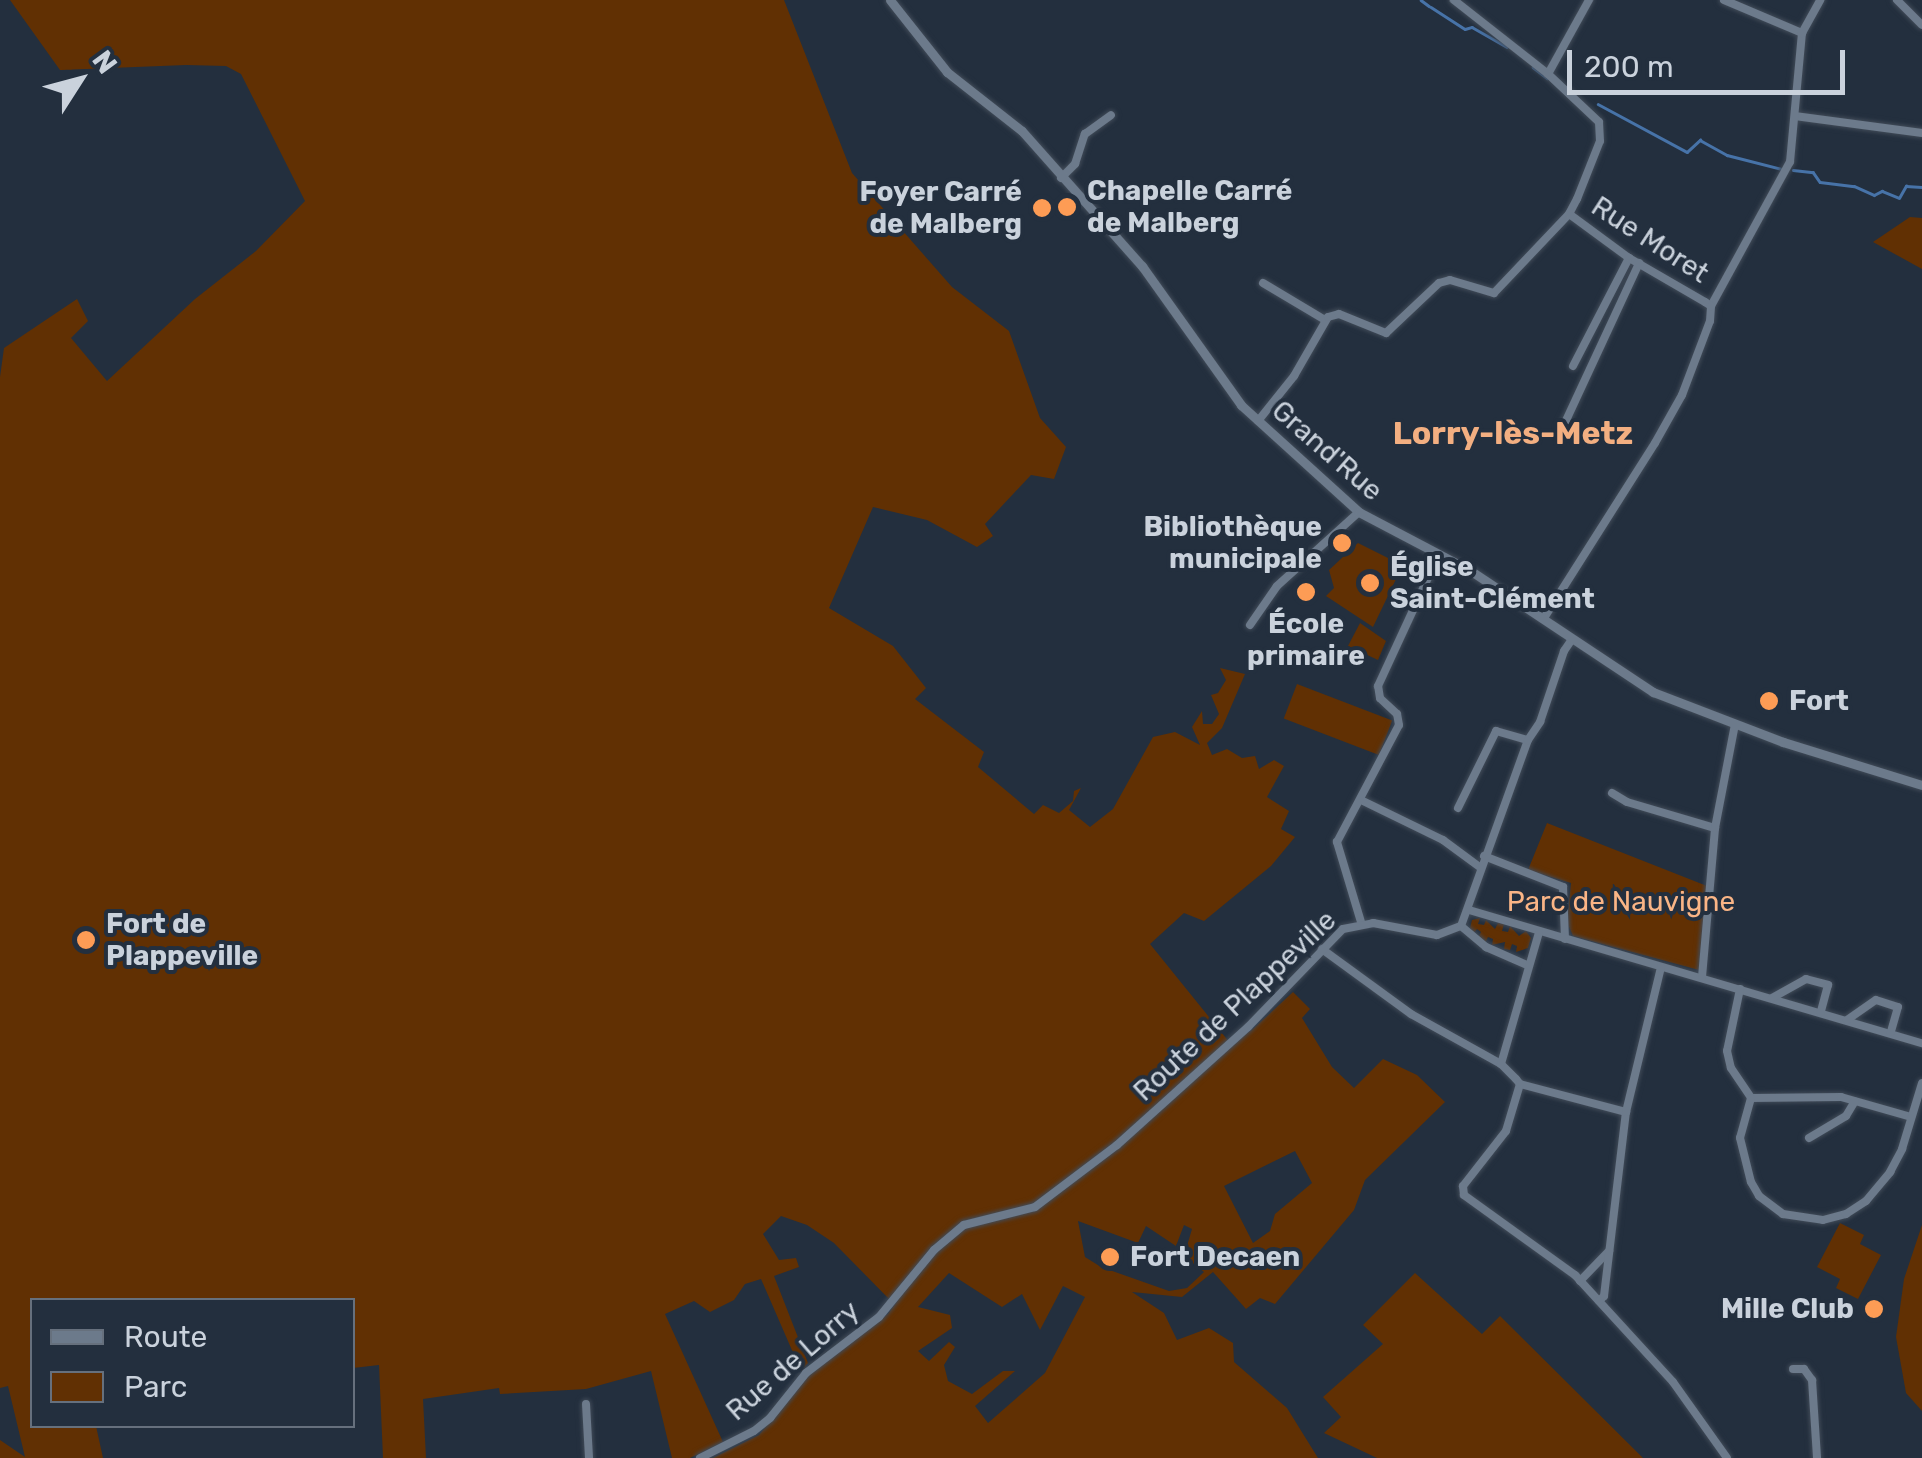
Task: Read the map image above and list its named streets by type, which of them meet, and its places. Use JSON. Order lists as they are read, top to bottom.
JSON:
{
  "streets": {
    "street": [
      "Rue Moret",
      "Grand'Rue",
      "Route de Plappeville",
      "Rue de Lorry"
    ]
  },
  "crossings": [
    ["Rue Moret", "Grand'Rue"],
    ["Route de Plappeville", "Rue de Lorry"]
  ],
  "districts": ["Lorry-lès-Metz"],
  "parks": ["Parc de Nauvigne"],
  "places": [
    "Chapelle Carré de Malberg",
    "Foyer Carré de Malberg",
    "Bibliothèque municipale",
    "Église Saint-Clément",
    "École primaire",
    "Fort",
    "Fort de Plappeville",
    "Fort Decaen",
    "Mille Club"
  ],
  "legend": ["Route", "Parc"],
  "scale_bar": "200 m",
  "north": "top right"
}
